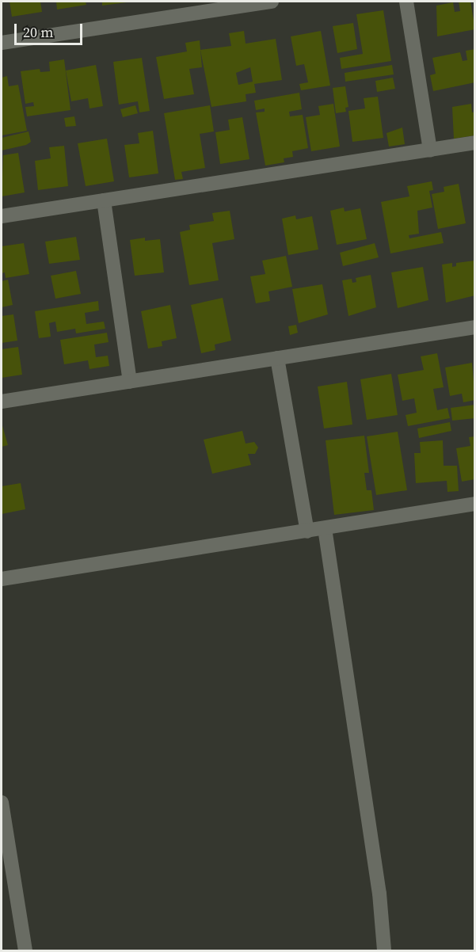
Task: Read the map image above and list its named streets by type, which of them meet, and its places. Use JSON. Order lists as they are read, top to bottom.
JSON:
{
  "scale_bar": "20 m"
}
